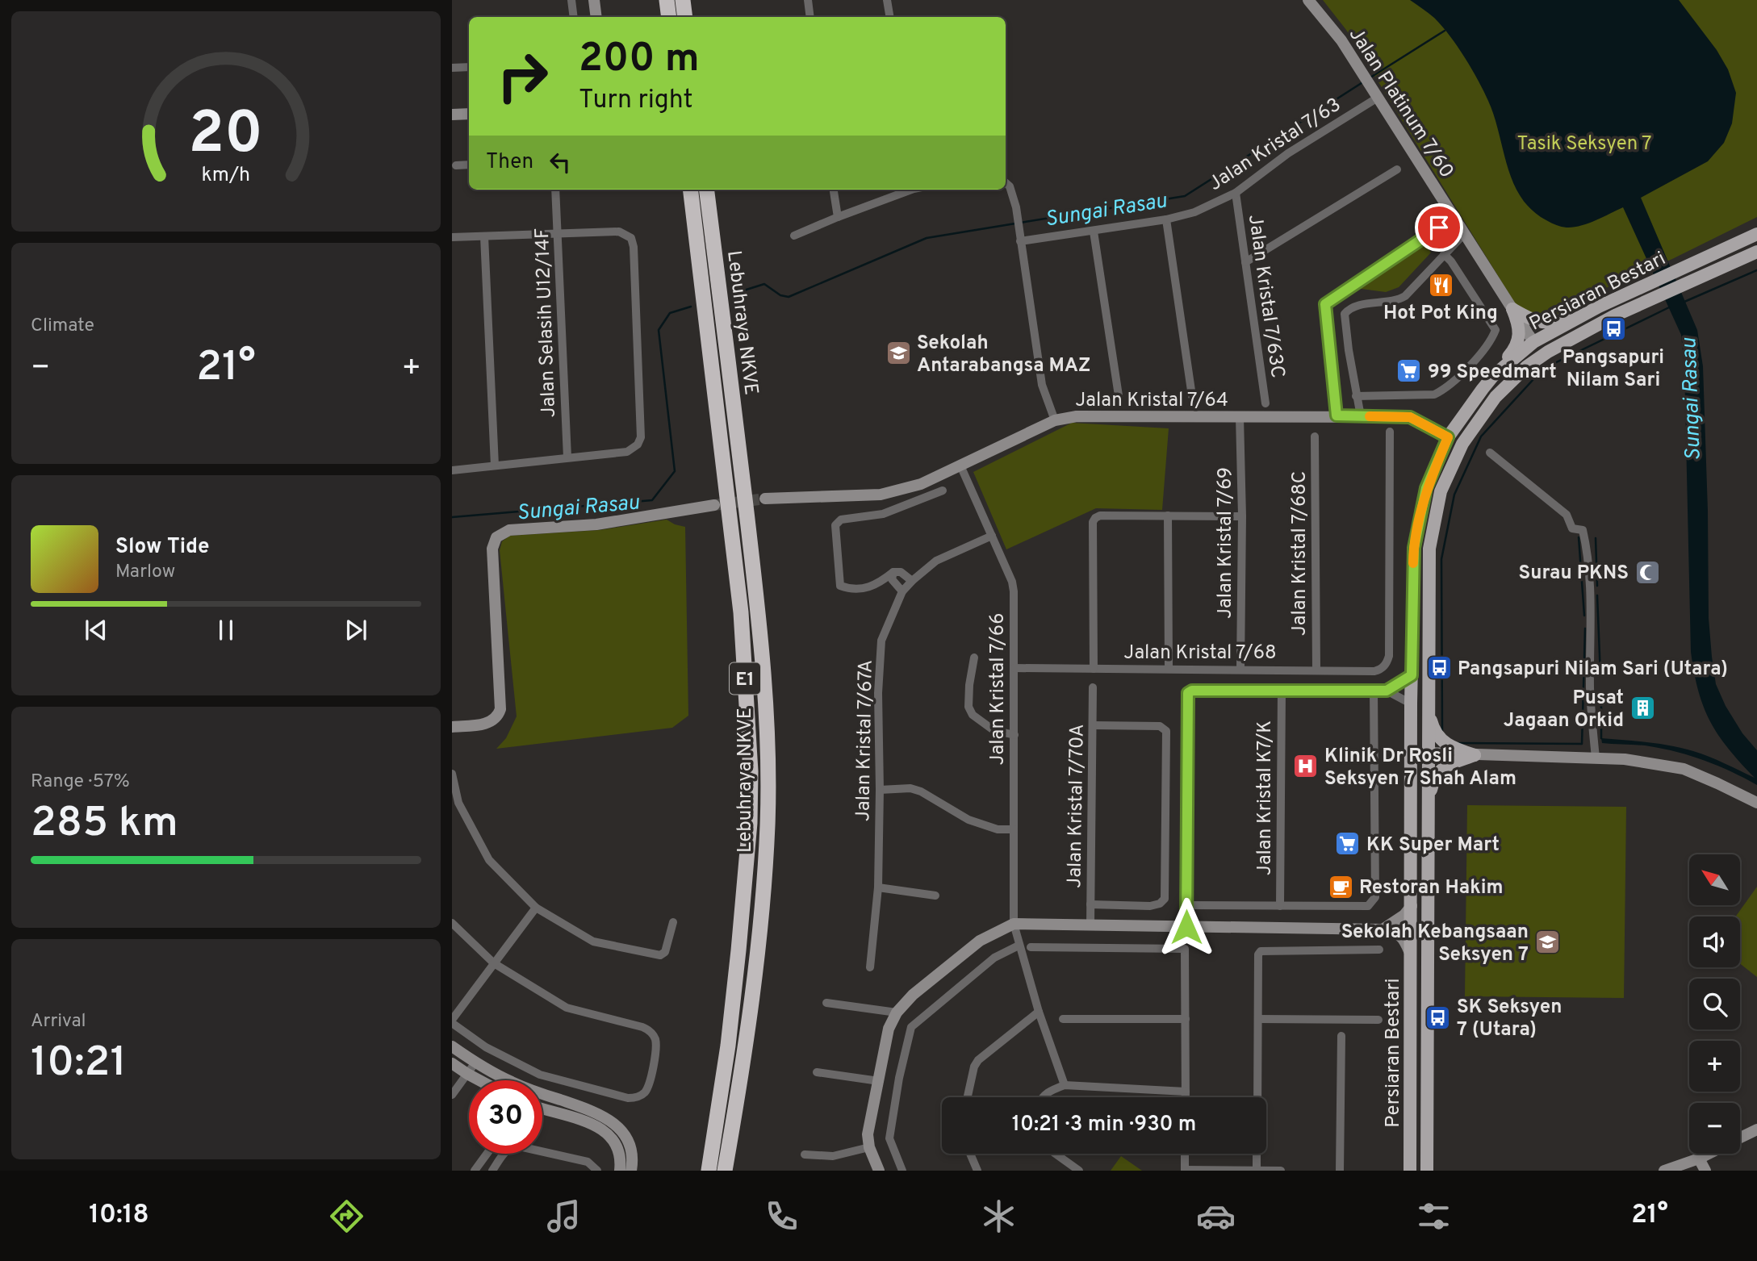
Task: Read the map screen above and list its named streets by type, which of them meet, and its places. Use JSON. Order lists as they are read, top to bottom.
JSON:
{
  "streets": {
    "highway": ["Lebuhraya NKVE", "E1"],
    "main road": ["Persiaran Bestari"],
    "street": [
      "Jalan Platinum 7/60",
      "Jalan Kristal 7/63",
      "Jalan Kristal 7/63C",
      "Jalan Selasih U12/14F",
      "Jalan Kristal 7/64",
      "Jalan Kristal 7/69",
      "Jalan Kristal 7/68C",
      "Jalan Kristal 7/68",
      "Jalan Kristal 7/66",
      "Jalan Kristal 7/67A",
      "Jalan Kristal K7/K",
      "Jalan Kristal 7/70A"
    ]
  },
  "crossings": [
    ["Jalan Platinum 7/60", "Jalan Kristal 7/63"],
    ["Jalan Platinum 7/60", "Persiaran Bestari"],
    ["Jalan Kristal 7/63", "Jalan Kristal 7/63C"],
    ["Persiaran Bestari", "Jalan Kristal 7/64"],
    ["Jalan Kristal 7/64", "Jalan Kristal 7/69"],
    ["Jalan Kristal 7/64", "Jalan Kristal 7/66"],
    ["Jalan Kristal 7/69", "Jalan Kristal 7/68"],
    ["Jalan Kristal 7/68C", "Jalan Kristal 7/68"],
    ["Jalan Kristal 7/68", "Jalan Kristal 7/66"],
    ["Jalan Kristal 7/66", "Jalan Kristal 7/67A"]
  ],
  "water": ["Sungai Rasau"],
  "parks": ["Tasik Seksyen 7"],
  "places": {
    "restaurant": ["Hot Pot King"],
    "bus stop": ["Pangsapuri Nilam Sari", "Pangsapuri Nilam Sari (Utara)", "SK Seksyen 7 (Utara)"],
    "school or university": ["Sekolah Antarabangsa MAZ", "Sekolah Kebangsaan Seksyen 7"],
    "supermarket": ["99 Speedmart", "KK Super Mart"],
    "mosque": ["Surau PKNS"],
    "building": ["Pusat Jagaan Orkid"],
    "hospital": ["Klinik Dr Rosli Seksyen 7 Shah Alam"],
    "cafe": ["Restoran Hakim"]
  },
  "north": "top left",
  "page": {
    "turn": ["200 m", "Turn right"],
    "then": "Then",
    "tile": [
      "Climate",
      ["Range · 57%", "285 km"],
      ["Arrival", "10:21"]
    ],
    "heat": ["−", "21°", "+"],
    "song": ["Slow Tide", "Marlow"],
    "map_buttons": ["+", "−"],
    "limit": "30",
    "trip": "10:21 · 3 min · 930 m",
    "tabs": ["10:18", "21°"],
    "gauge": ["20", "km/h"]
  }
}
